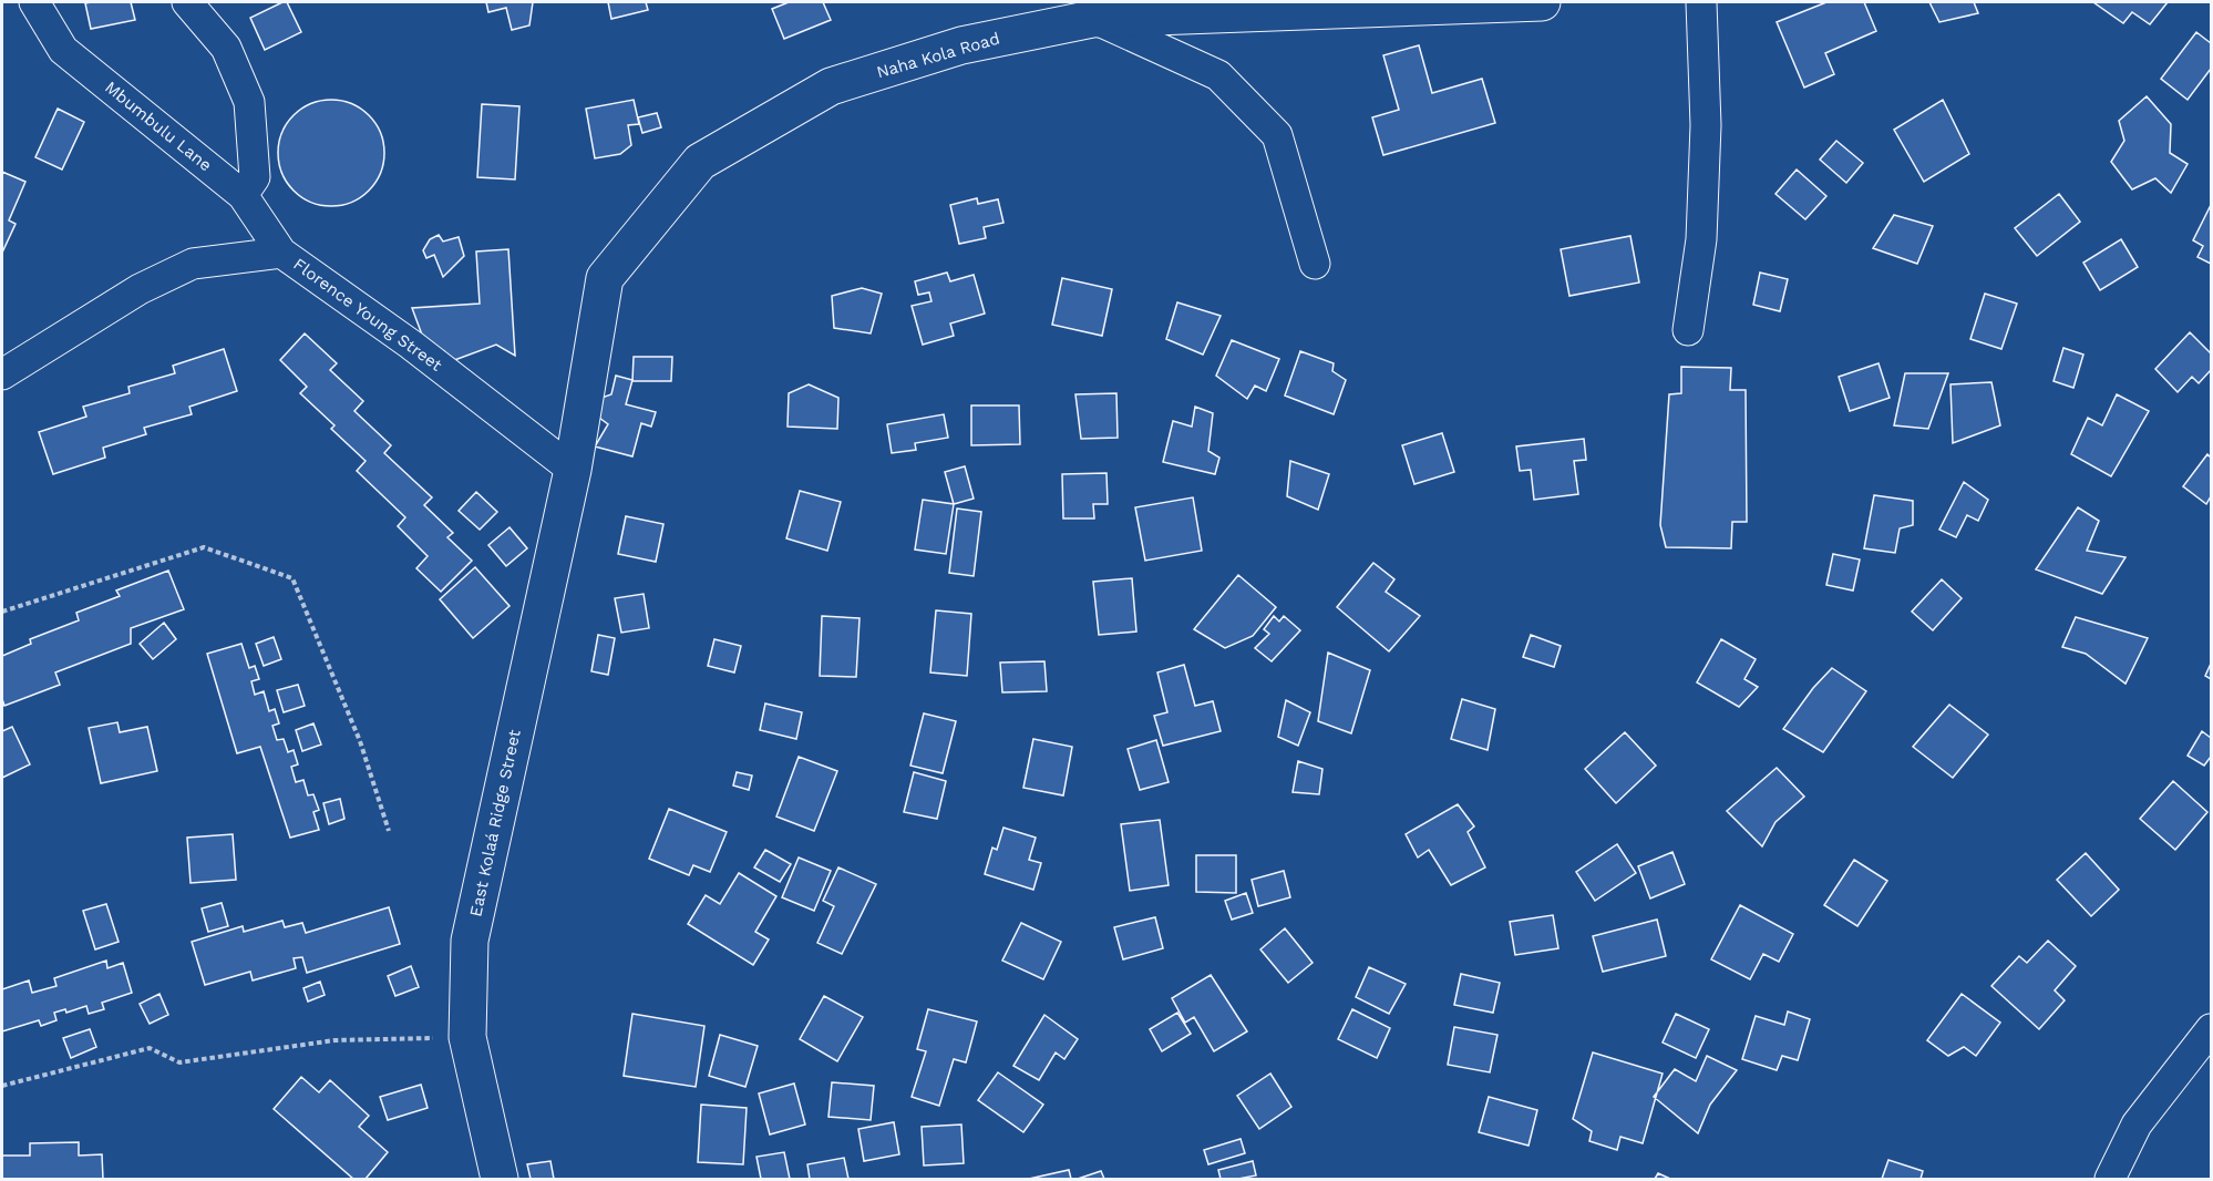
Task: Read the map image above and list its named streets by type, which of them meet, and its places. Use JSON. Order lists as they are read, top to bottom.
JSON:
{
  "streets": {
    "street": [
      "Naha Kola Road",
      "Mbumbulu Lane",
      "Florence Young Street",
      "East Kolaá Ridge Street"
    ]
  },
  "crossings": [
    ["Naha Kola Road", "Florence Young Street"],
    ["Naha Kola Road", "East Kolaá Ridge Street"],
    ["Mbumbulu Lane", "Florence Young Street"],
    ["Florence Young Street", "East Kolaá Ridge Street"]
  ]
}
